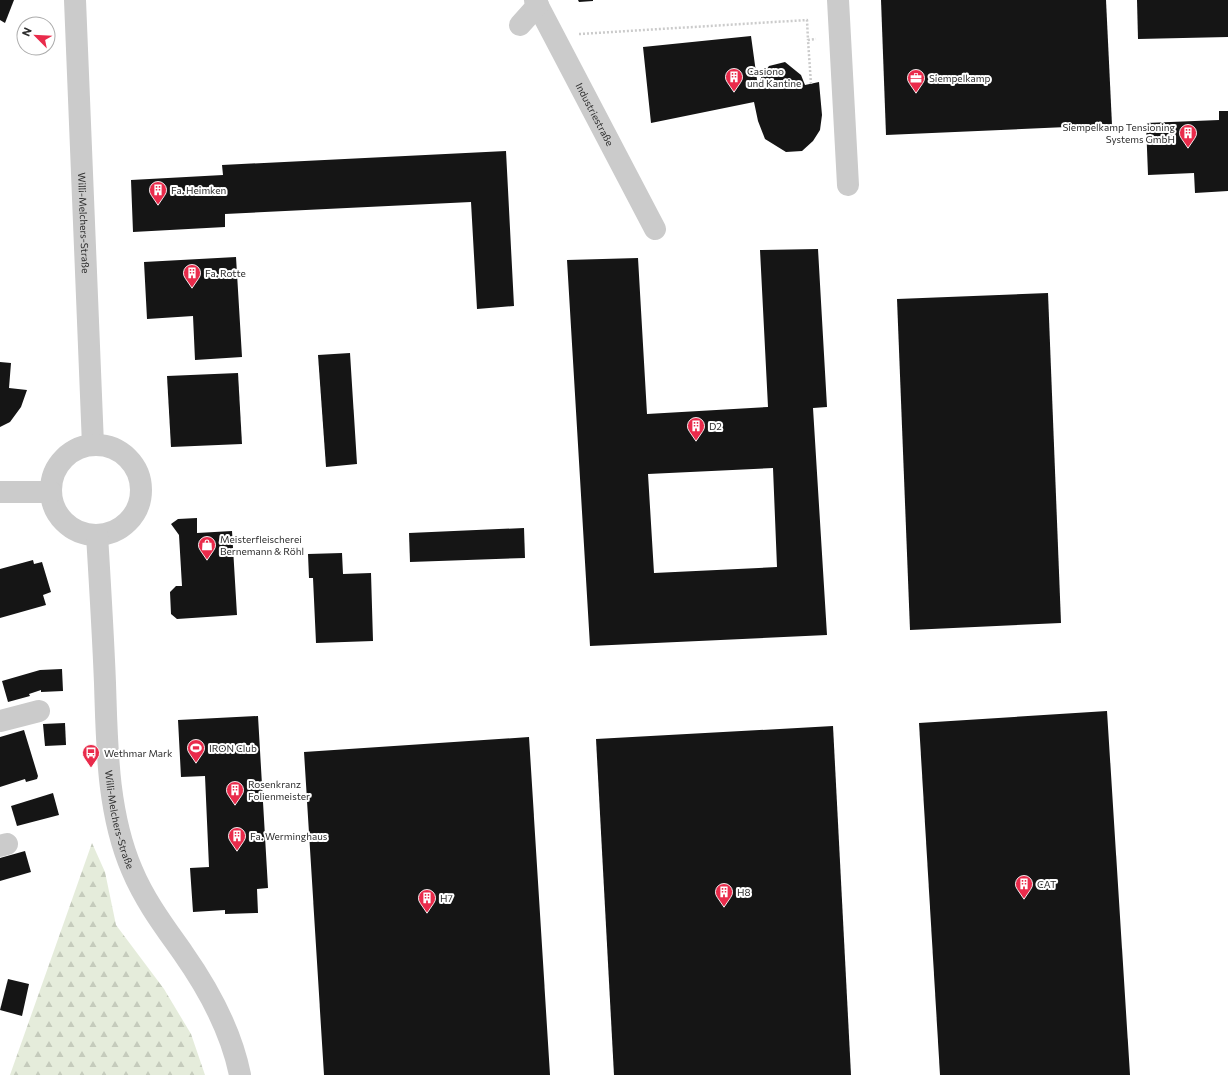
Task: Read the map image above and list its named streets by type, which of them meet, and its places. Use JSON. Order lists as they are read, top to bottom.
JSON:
{
  "streets": {
    "street": ["Industriestraße", "Willi-Melchers-Straße"]
  },
  "places": {
    "building": [
      "Casiono und Kantine",
      "Siempelkamp Tensioning Systems GmbH",
      "Fa. Heimken",
      "Fa. Rotte",
      "D2",
      "Rosenkranz Folienmeister",
      "Fa. Werminghaus",
      "CAT",
      "H8",
      "H7"
    ],
    "office": ["Siempelkamp"],
    "shop": ["Meisterfleischerei Bernemann & Röhl"],
    "sports": ["IRON Club"],
    "bus stop": ["Wethmar Mark"]
  },
  "north": "top left"
}
